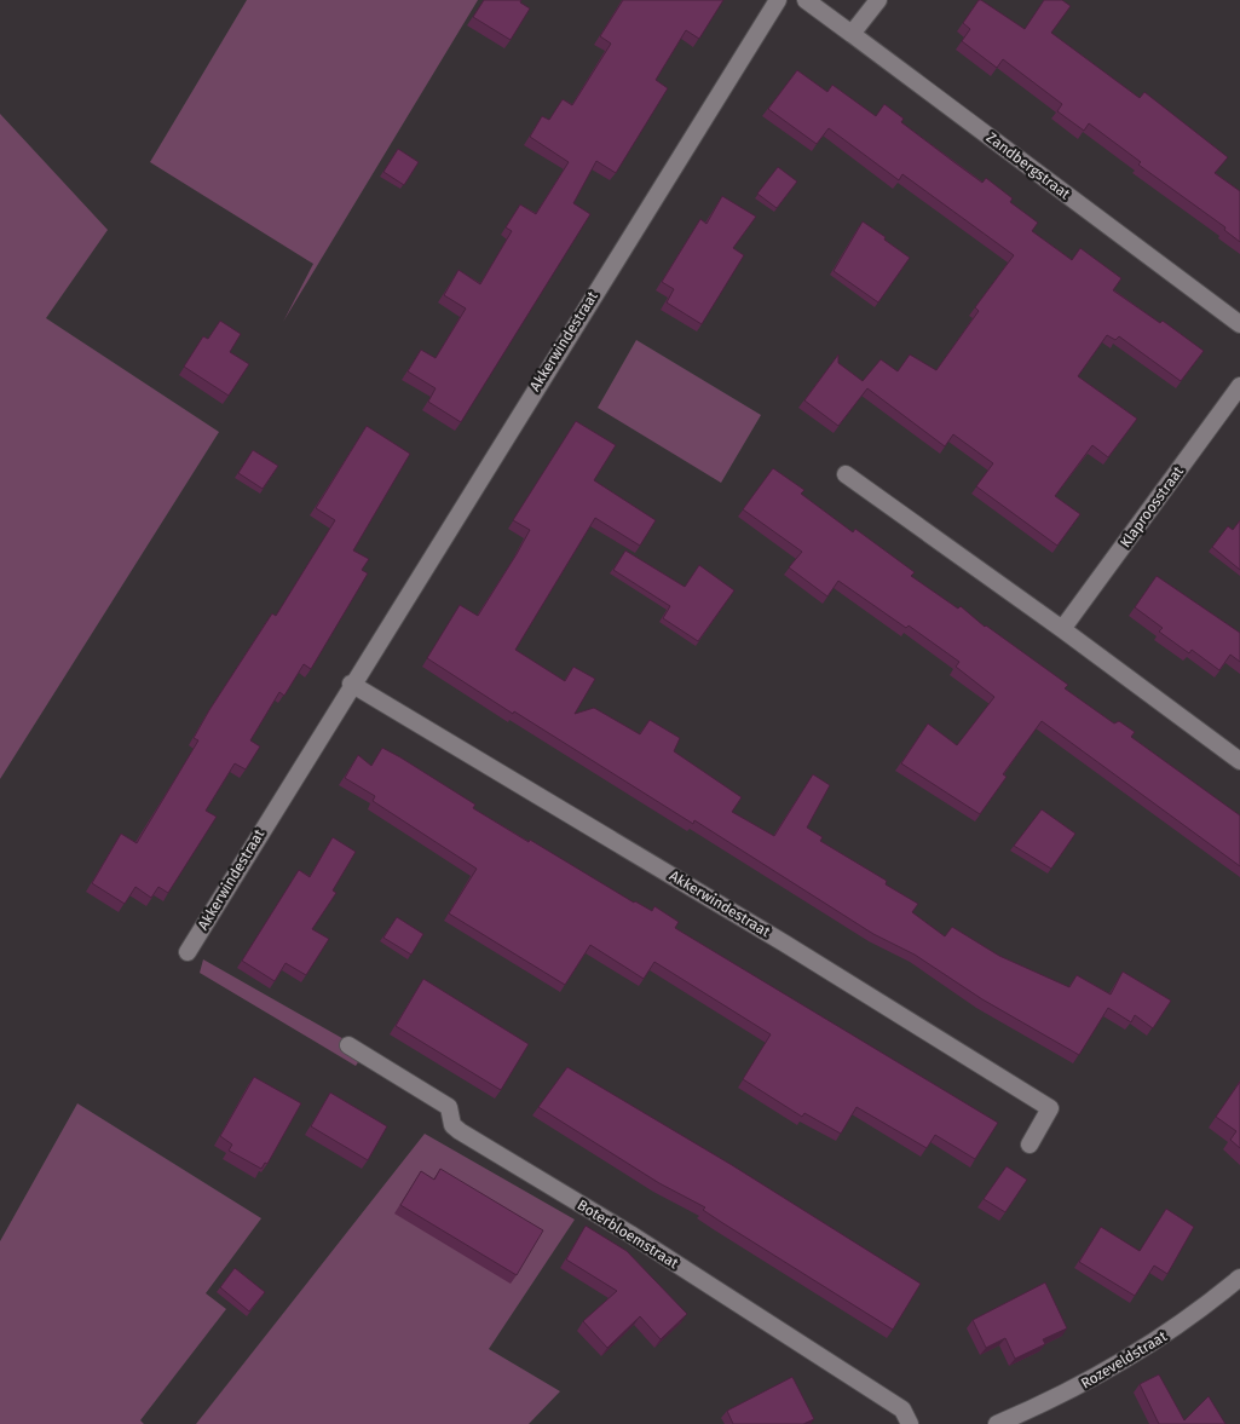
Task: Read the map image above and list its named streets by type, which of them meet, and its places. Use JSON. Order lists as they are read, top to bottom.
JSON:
{
  "streets": {
    "street": [
      "Zandbergstraat",
      "Akkerwindestraat",
      "Klaproosstraat",
      "Boterbloemstraat",
      "Rozeveldstraat"
    ]
  }
}
